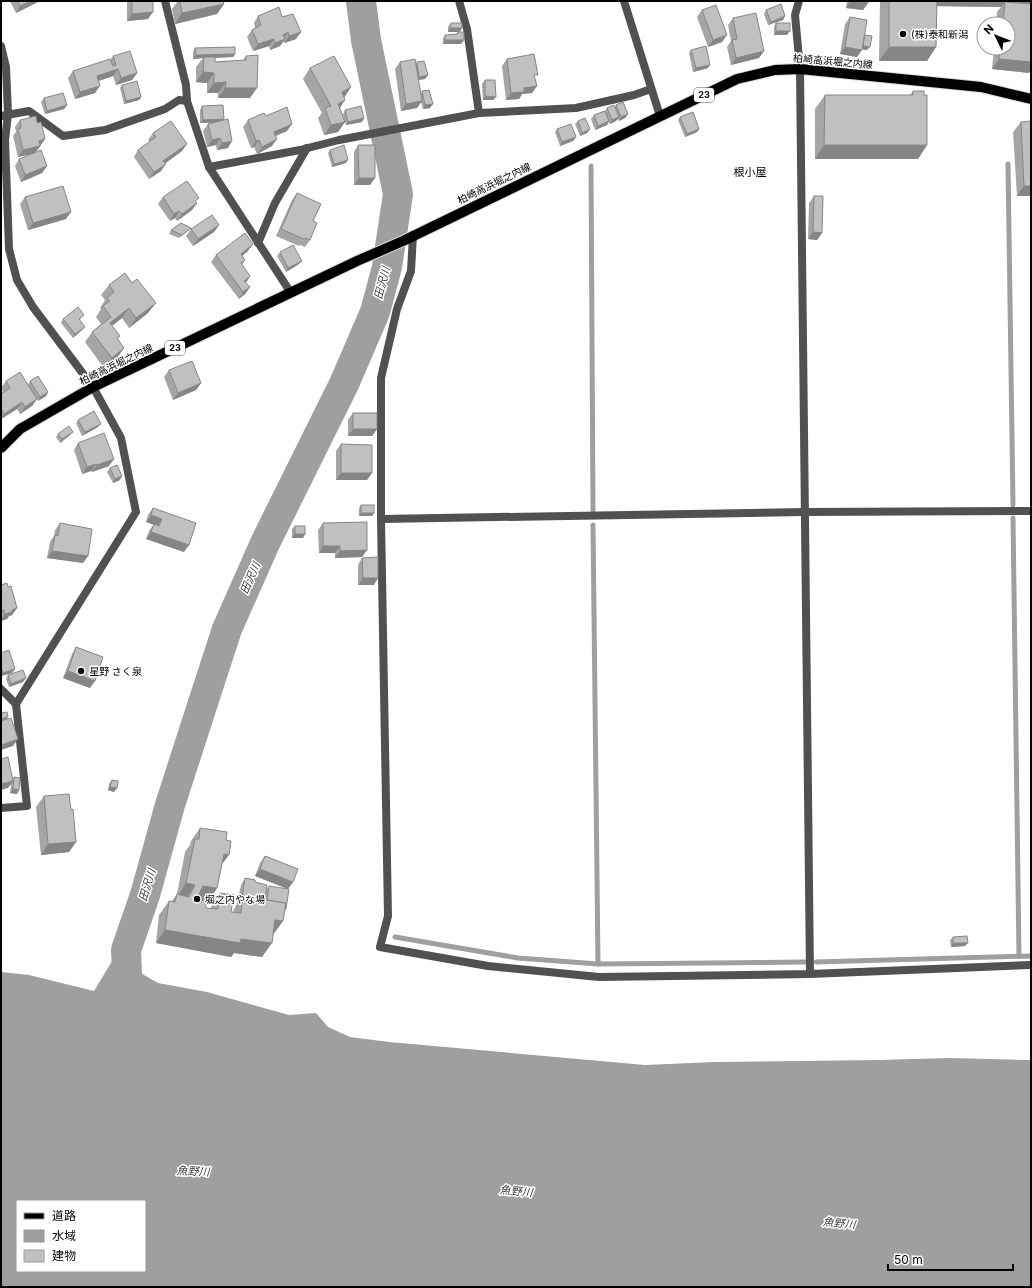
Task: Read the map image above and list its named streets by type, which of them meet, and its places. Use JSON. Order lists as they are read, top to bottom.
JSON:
{
  "streets": {
    "main road": ["柏崎高浜堀之内線", "23"]
  },
  "districts": ["根小屋"],
  "water": ["田沢川", "魚野川"],
  "places": ["(株)泰和新潟", "星野 さく泉", "堀之内やな場"],
  "legend": ["道路", "水域", "建物"],
  "scale_bar": "50 m",
  "north": "top left"
}
